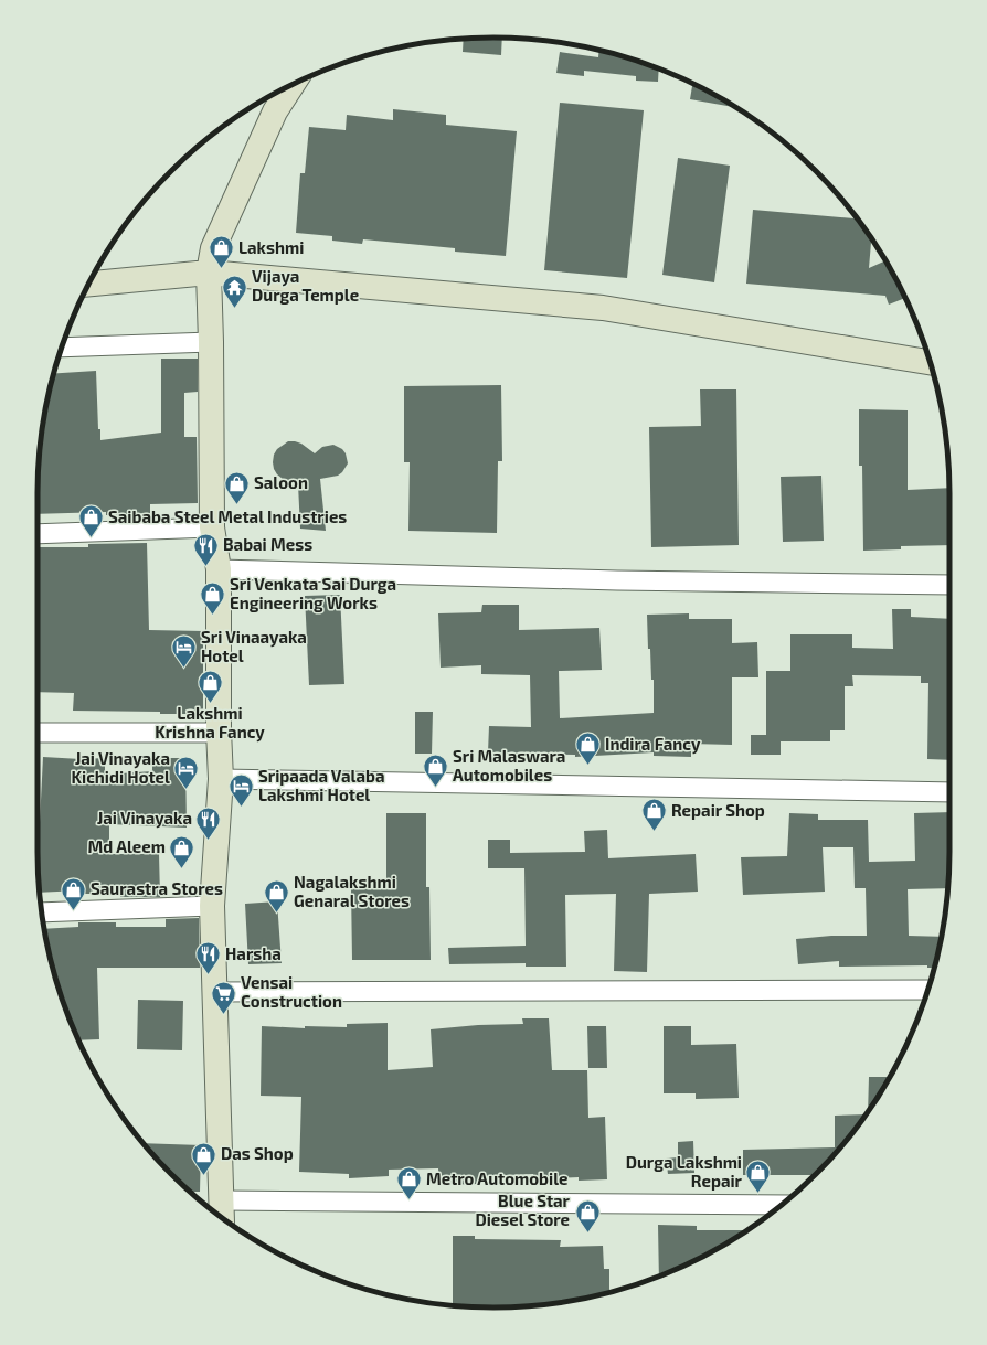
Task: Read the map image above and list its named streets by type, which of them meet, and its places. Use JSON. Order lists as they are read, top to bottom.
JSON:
{
  "places": {
    "shop": [
      "Lakshmi",
      "Saloon",
      "Saibaba Steel Metal Industries",
      "Sri Venkata Sai Durga Engineering Works",
      "Lakshmi Krishna Fancy",
      "Indira Fancy",
      "Sri Malaswara Automobiles",
      "Repair Shop",
      "Md Aleem",
      "Saurastra Stores",
      "Nagalakshmi Genaral Stores",
      "Das Shop",
      "Durga Lakshmi Repair",
      "Metro Automobile",
      "Blue Star Diesel Store"
    ],
    "temple": ["Vijaya Durga Temple"],
    "restaurant": ["Babai Mess", "Jai Vinayaka", "Harsha"],
    "hotel": ["Sri Vinaayaka Hotel", "Jai Vinayaka Kichidi Hotel", "Sripaada Valaba Lakshmi Hotel"],
    "supermarket": ["Vensai Construction"]
  }
}
